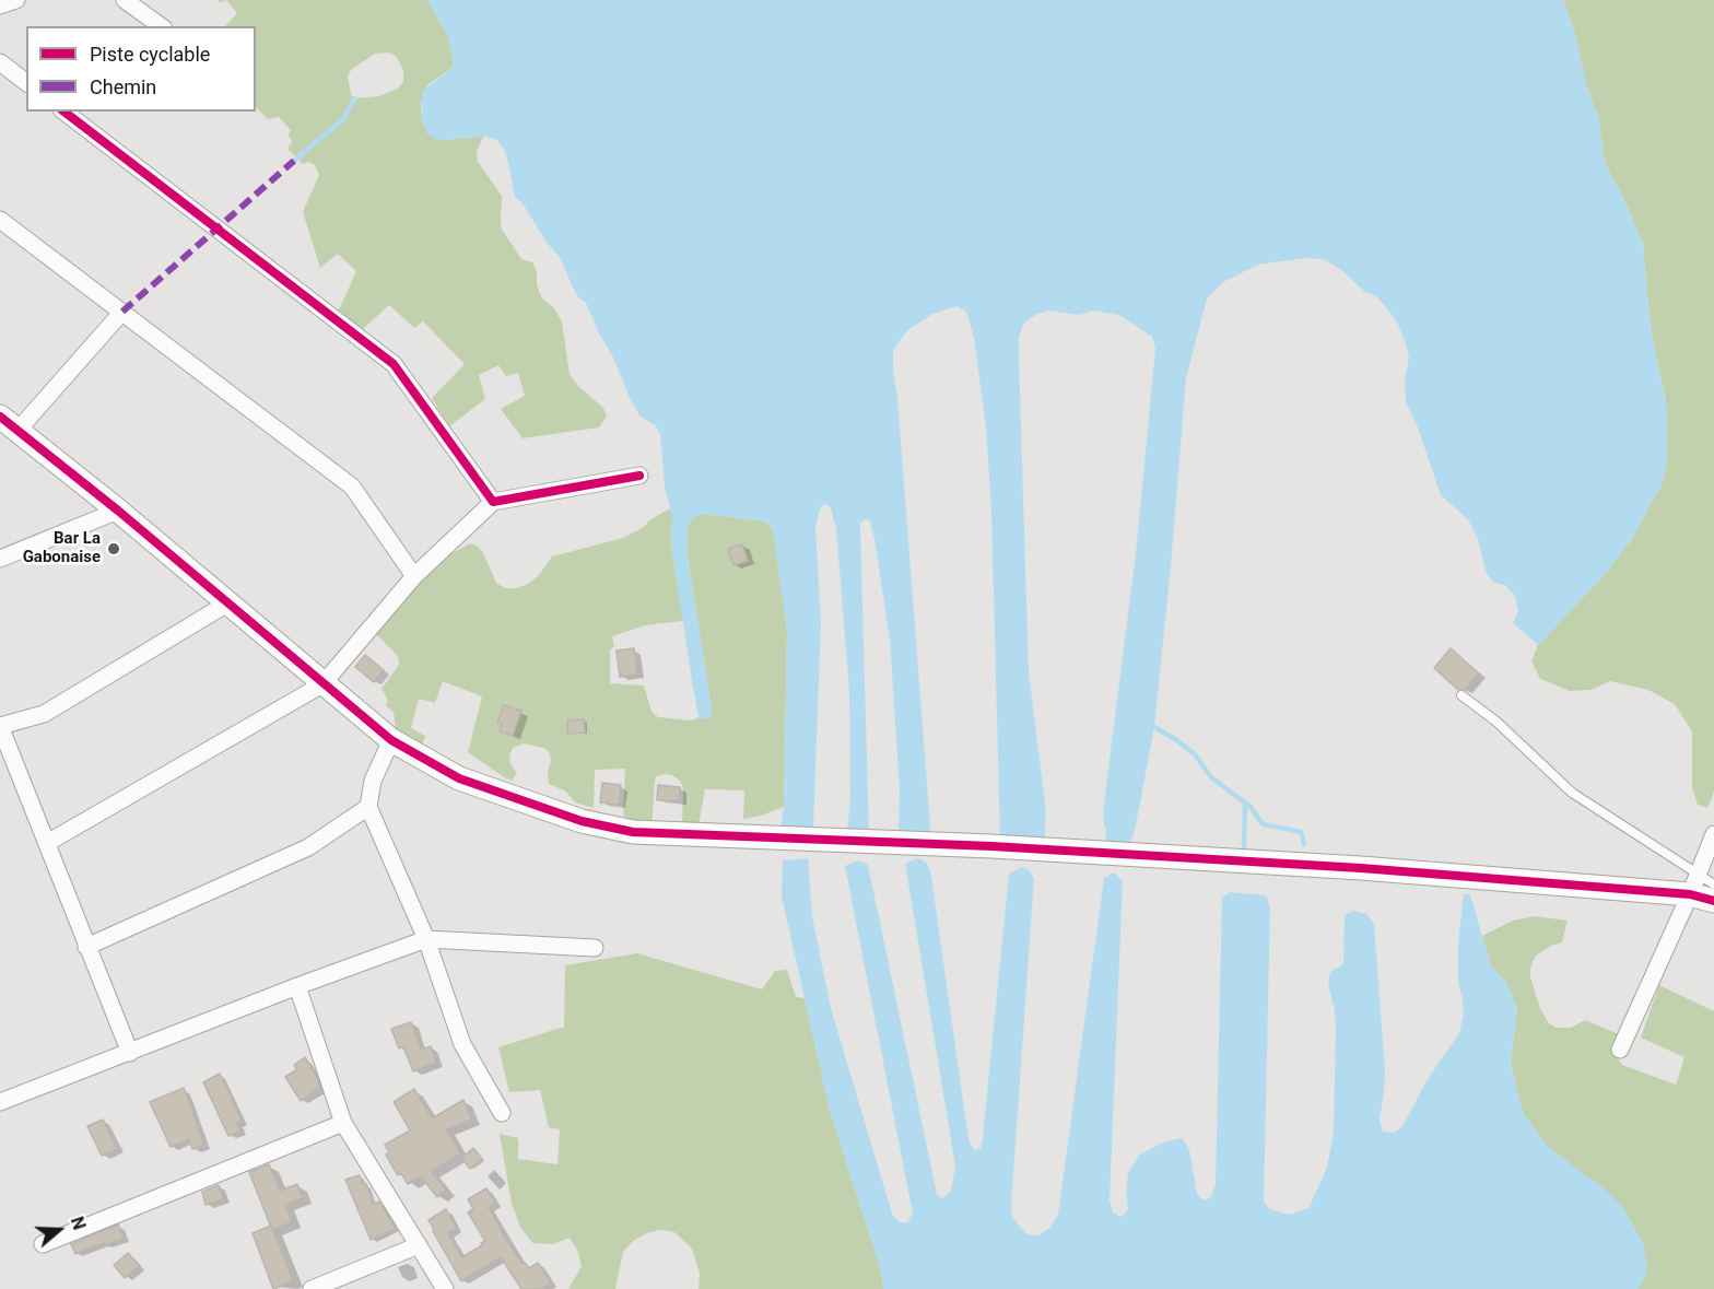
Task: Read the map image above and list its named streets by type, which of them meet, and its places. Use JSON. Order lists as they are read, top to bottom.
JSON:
{
  "places": ["Bar La Gabonaise"],
  "legend": ["Piste cyclable", "Chemin"],
  "north": "right"
}
